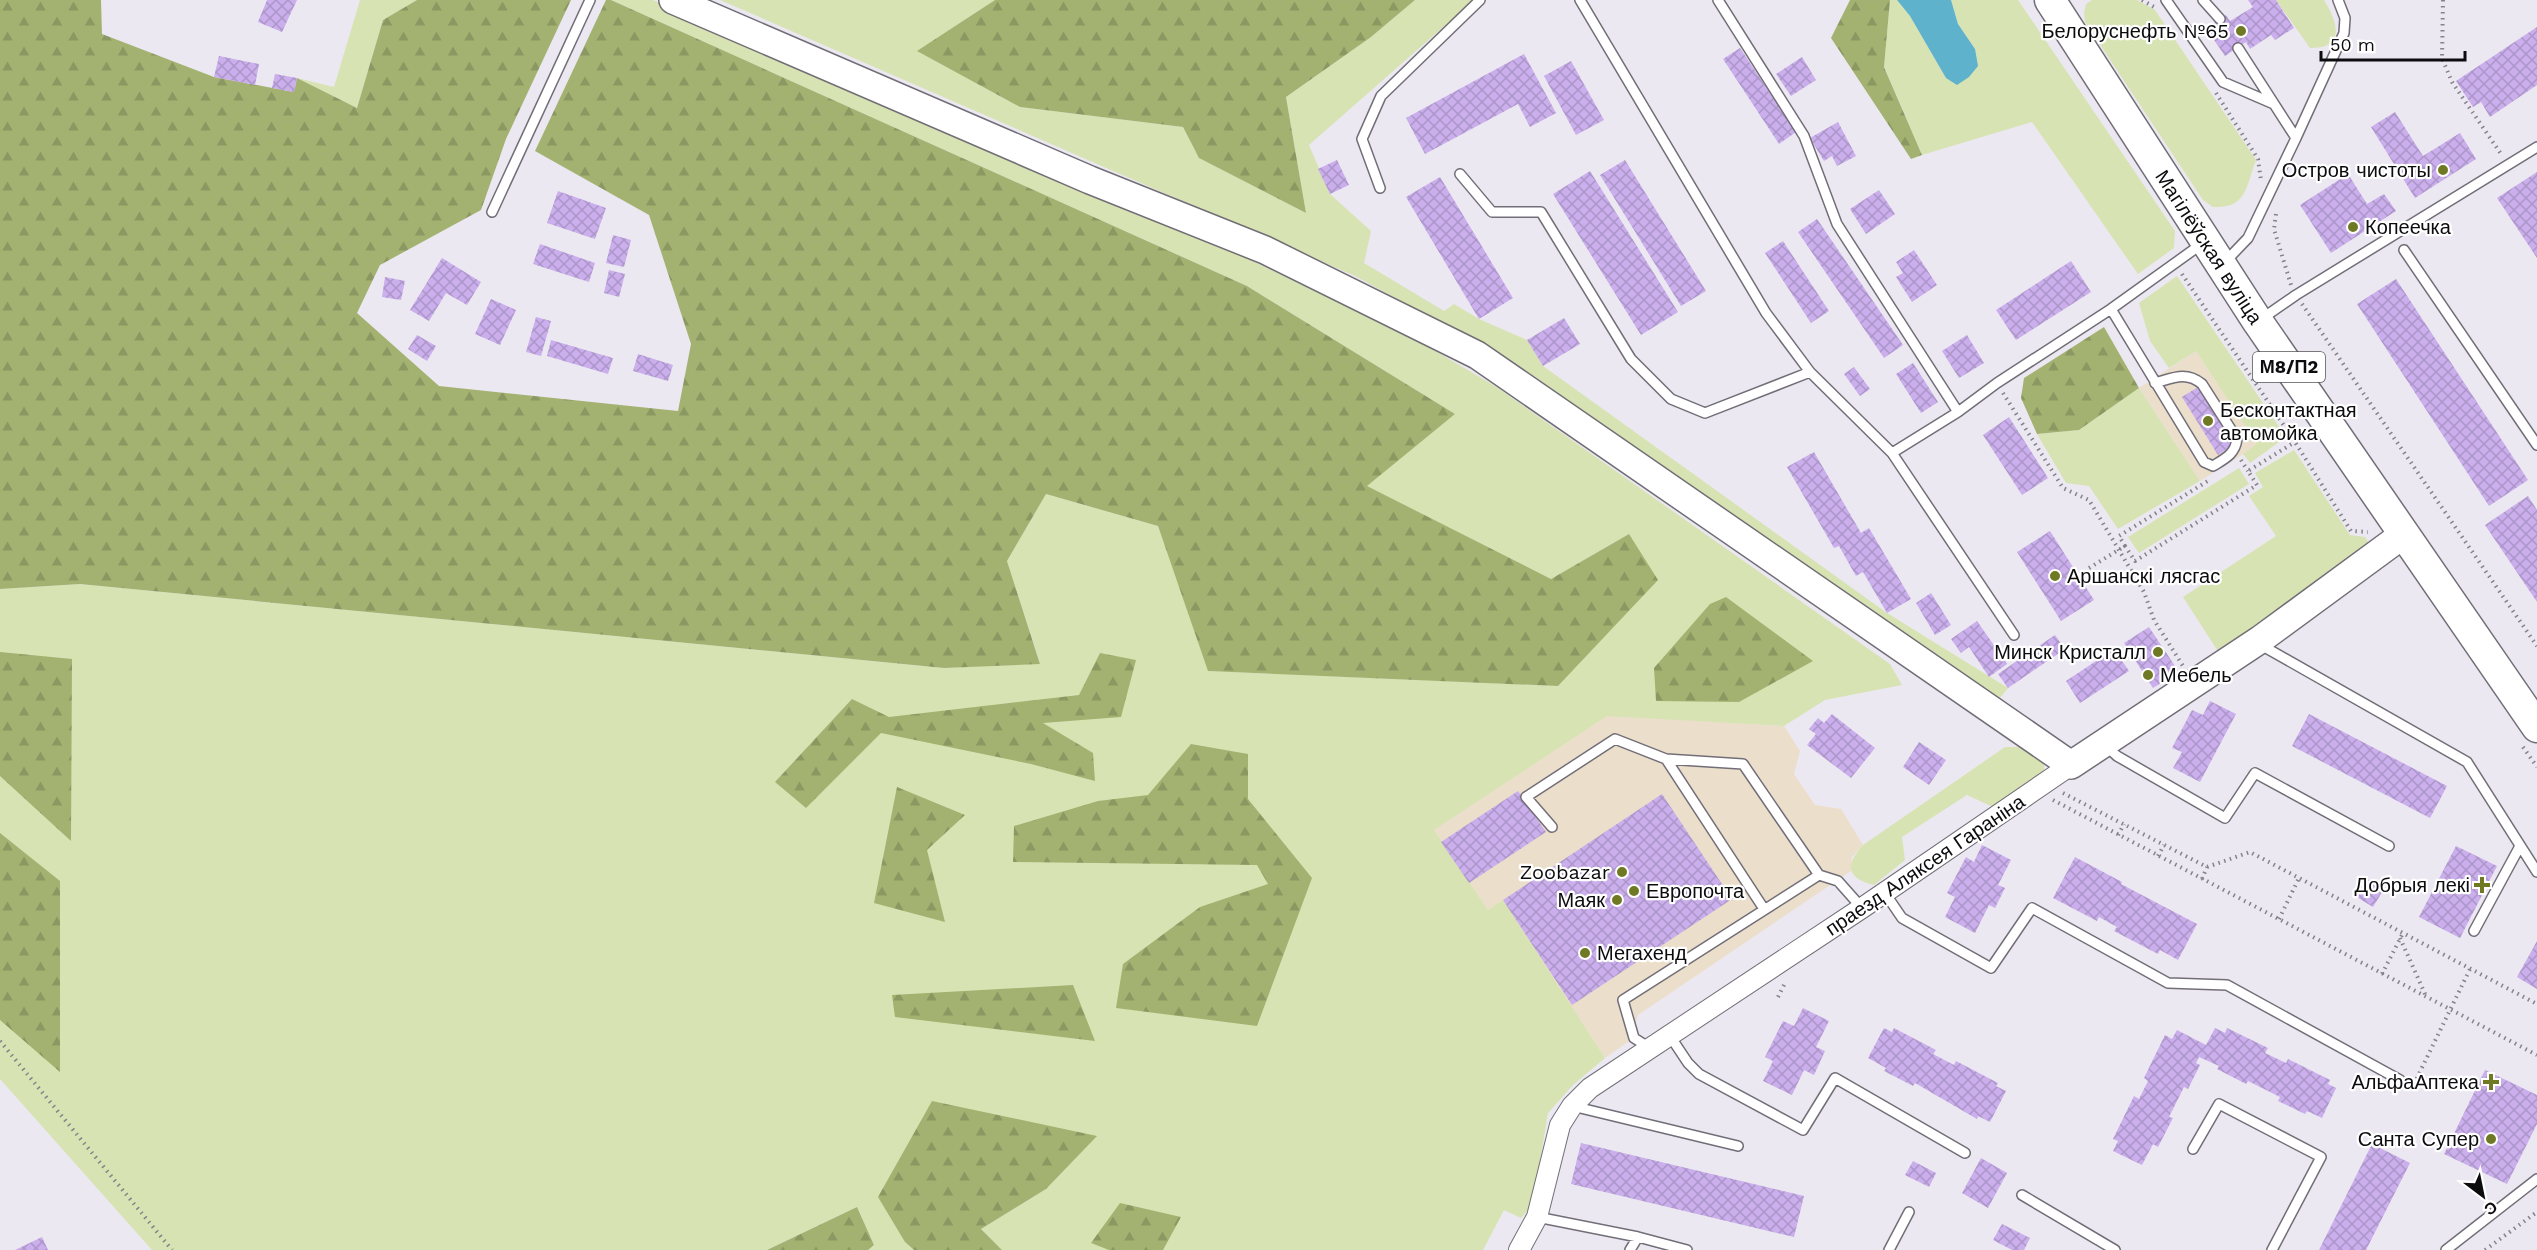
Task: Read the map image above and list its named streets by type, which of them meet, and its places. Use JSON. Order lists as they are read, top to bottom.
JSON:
{
  "streets": {
    "main road": ["Магілёўская вуліца", "М8/П2"],
    "street": ["праезд Аляксея Гараніна"]
  },
  "crossings": [
    ["Магілёўская вуліца", "праезд Аляксея Гараніна"]
  ],
  "places": {
    "other": [
      "Белоруснефть №65",
      "Остров чистоты",
      "Копеечка",
      "Бесконтактная автомойка",
      "Аршанскі лясгас",
      "Минск Кристалл",
      "Мебель",
      "Zoobazar",
      "Европочта",
      "Маяк",
      "Мегахенд",
      "Санта Супер"
    ],
    "health": ["Добрыя лекі", "АльфаАптека"]
  },
  "scale_bar": "50 m",
  "north": "bottom right"
}
